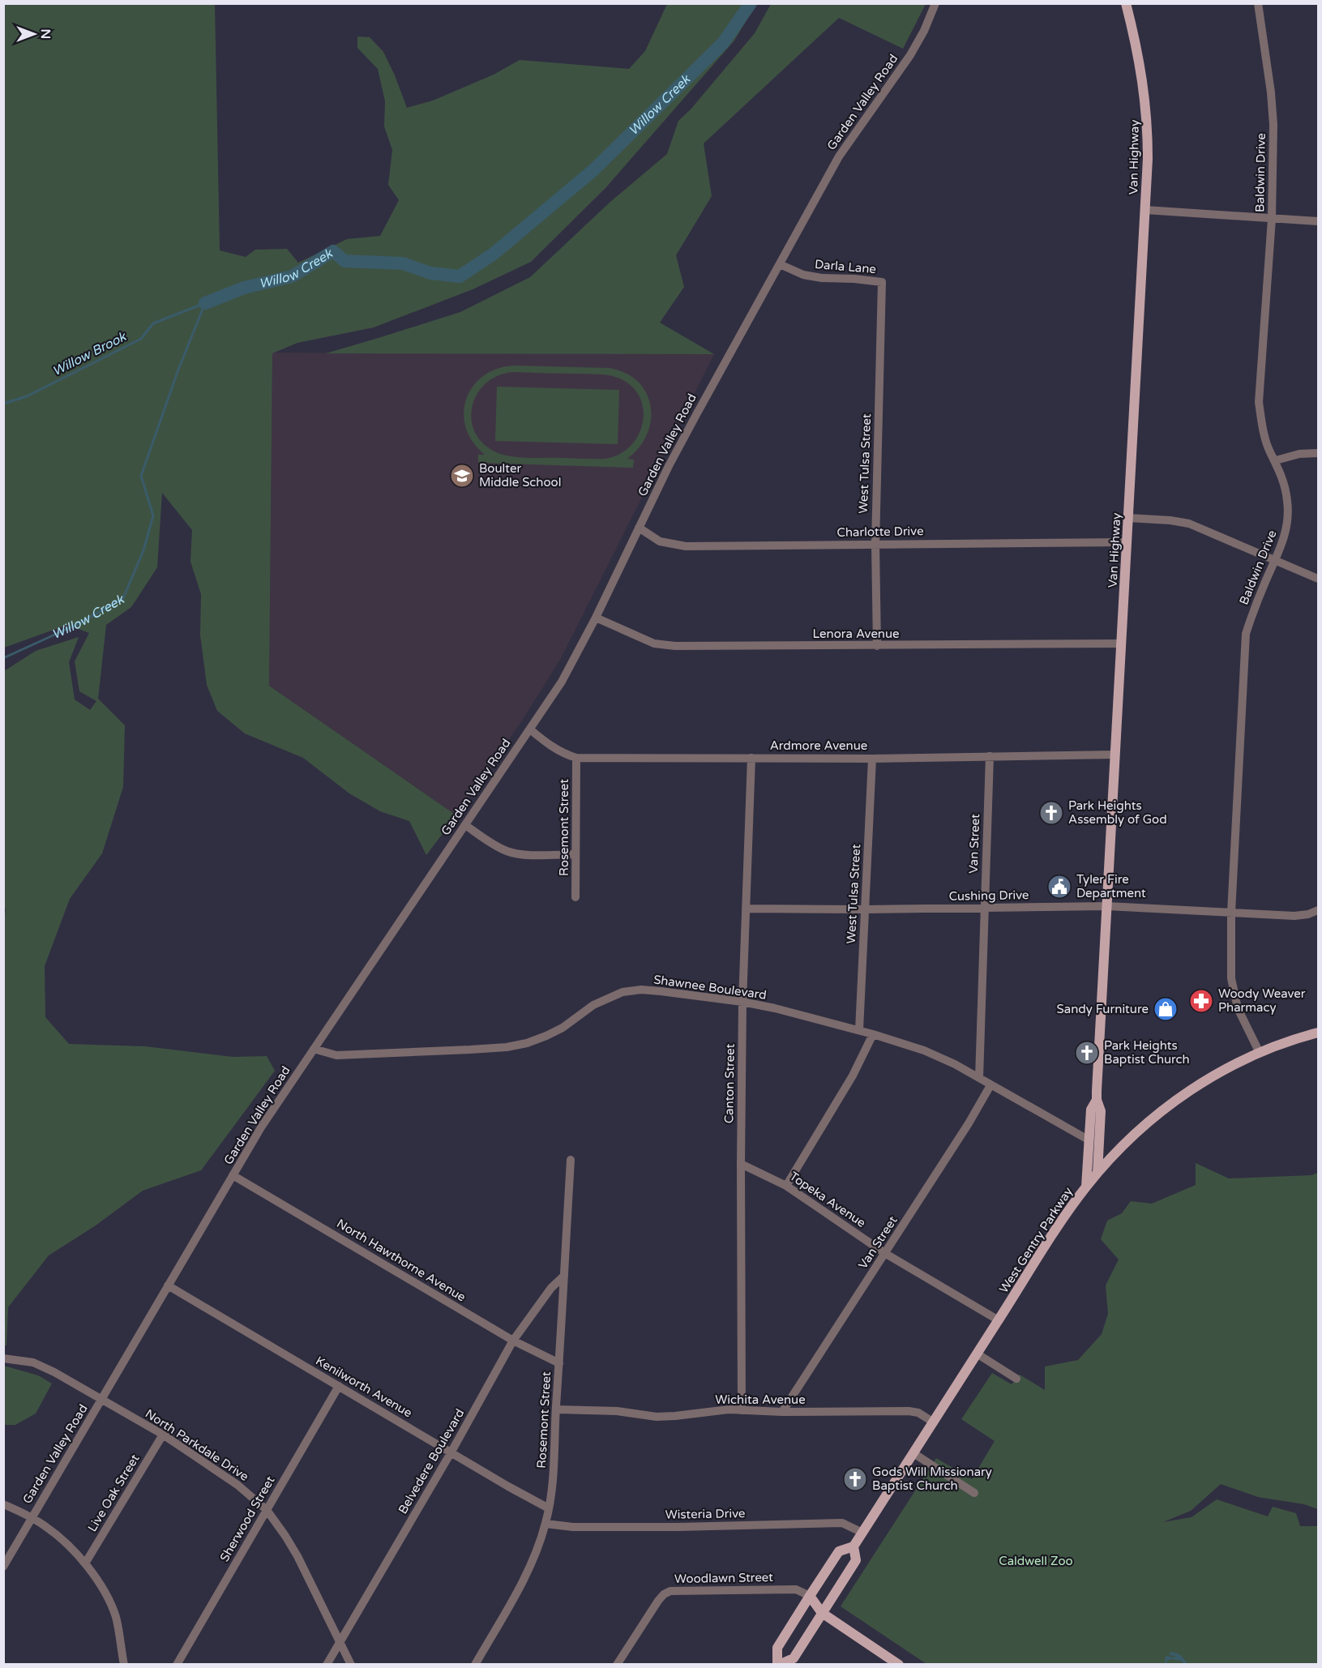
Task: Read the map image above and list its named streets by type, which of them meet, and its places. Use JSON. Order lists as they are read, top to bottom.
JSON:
{
  "streets": {
    "main road": ["Van Highway", "West Gentry Parkway"],
    "street": [
      "Garden Valley Road",
      "Baldwin Drive",
      "Darla Lane",
      "West Tulsa Street",
      "Charlotte Drive",
      "Lenora Avenue",
      "Ardmore Avenue",
      "Rosemont Street",
      "Van Street",
      "Cushing Drive",
      "Shawnee Boulevard",
      "Canton Street",
      "Topeka Avenue",
      "North Hawthorne Avenue",
      "Kenilworth Avenue",
      "Wichita Avenue",
      "North Parkdale Drive",
      "Belvedere Boulevard",
      "Live Oak Street",
      "Wisteria Drive",
      "Sherwood Street",
      "Woodlawn Street"
    ]
  },
  "crossings": [
    ["Garden Valley Road", "Darla Lane"],
    ["Garden Valley Road", "Charlotte Drive"],
    ["Garden Valley Road", "Lenora Avenue"],
    ["Garden Valley Road", "Ardmore Avenue"],
    ["Garden Valley Road", "Shawnee Boulevard"],
    ["Garden Valley Road", "North Hawthorne Avenue"],
    ["Garden Valley Road", "Kenilworth Avenue"],
    ["Garden Valley Road", "North Parkdale Drive"],
    ["Van Highway", "Charlotte Drive"],
    ["Van Highway", "Lenora Avenue"],
    ["Van Highway", "Ardmore Avenue"],
    ["Van Highway", "Cushing Drive"],
    ["Van Highway", "Shawnee Boulevard"],
    ["Van Highway", "West Gentry Parkway"],
    ["Baldwin Drive", "Cushing Drive"],
    ["Baldwin Drive", "West Gentry Parkway"],
    ["Darla Lane", "West Tulsa Street"],
    ["West Tulsa Street", "Charlotte Drive"],
    ["West Tulsa Street", "Lenora Avenue"],
    ["West Tulsa Street", "Ardmore Avenue"],
    ["West Tulsa Street", "Cushing Drive"],
    ["West Tulsa Street", "Shawnee Boulevard"],
    ["Ardmore Avenue", "Rosemont Street"],
    ["Ardmore Avenue", "Van Street"],
    ["Ardmore Avenue", "Canton Street"],
    ["Rosemont Street", "North Hawthorne Avenue"],
    ["Rosemont Street", "Kenilworth Avenue"],
    ["Rosemont Street", "Wichita Avenue"],
    ["Rosemont Street", "Belvedere Boulevard"],
    ["Rosemont Street", "Wisteria Drive"],
    ["Van Street", "Cushing Drive"],
    ["Van Street", "Shawnee Boulevard"],
    ["Van Street", "Topeka Avenue"],
    ["Van Street", "Wichita Avenue"],
    ["Cushing Drive", "Canton Street"],
    ["Shawnee Boulevard", "Canton Street"],
    ["Canton Street", "Topeka Avenue"],
    ["Canton Street", "Wichita Avenue"],
    ["Topeka Avenue", "West Gentry Parkway"],
    ["West Gentry Parkway", "Wichita Avenue"],
    ["West Gentry Parkway", "Wisteria Drive"],
    ["West Gentry Parkway", "Woodlawn Street"],
    ["North Hawthorne Avenue", "Belvedere Boulevard"],
    ["Kenilworth Avenue", "Belvedere Boulevard"],
    ["Kenilworth Avenue", "Sherwood Street"],
    ["North Parkdale Drive", "Belvedere Boulevard"],
    ["North Parkdale Drive", "Live Oak Street"],
    ["North Parkdale Drive", "Sherwood Street"]
  ],
  "water": ["Willow Creek", "Willow Brook"],
  "parks": ["Caldwell Zoo"],
  "places": {
    "school or university": ["Boulter Middle School"],
    "church": ["Park Heights Assembly of God", "Park Heights Baptist Church", "Gods Will Missionary Baptist Church"],
    "public building": ["Tyler Fire Department"],
    "pharmacy": ["Woody Weaver Pharmacy"],
    "shop": ["Sandy Furniture"]
  },
  "north": "right"
}
